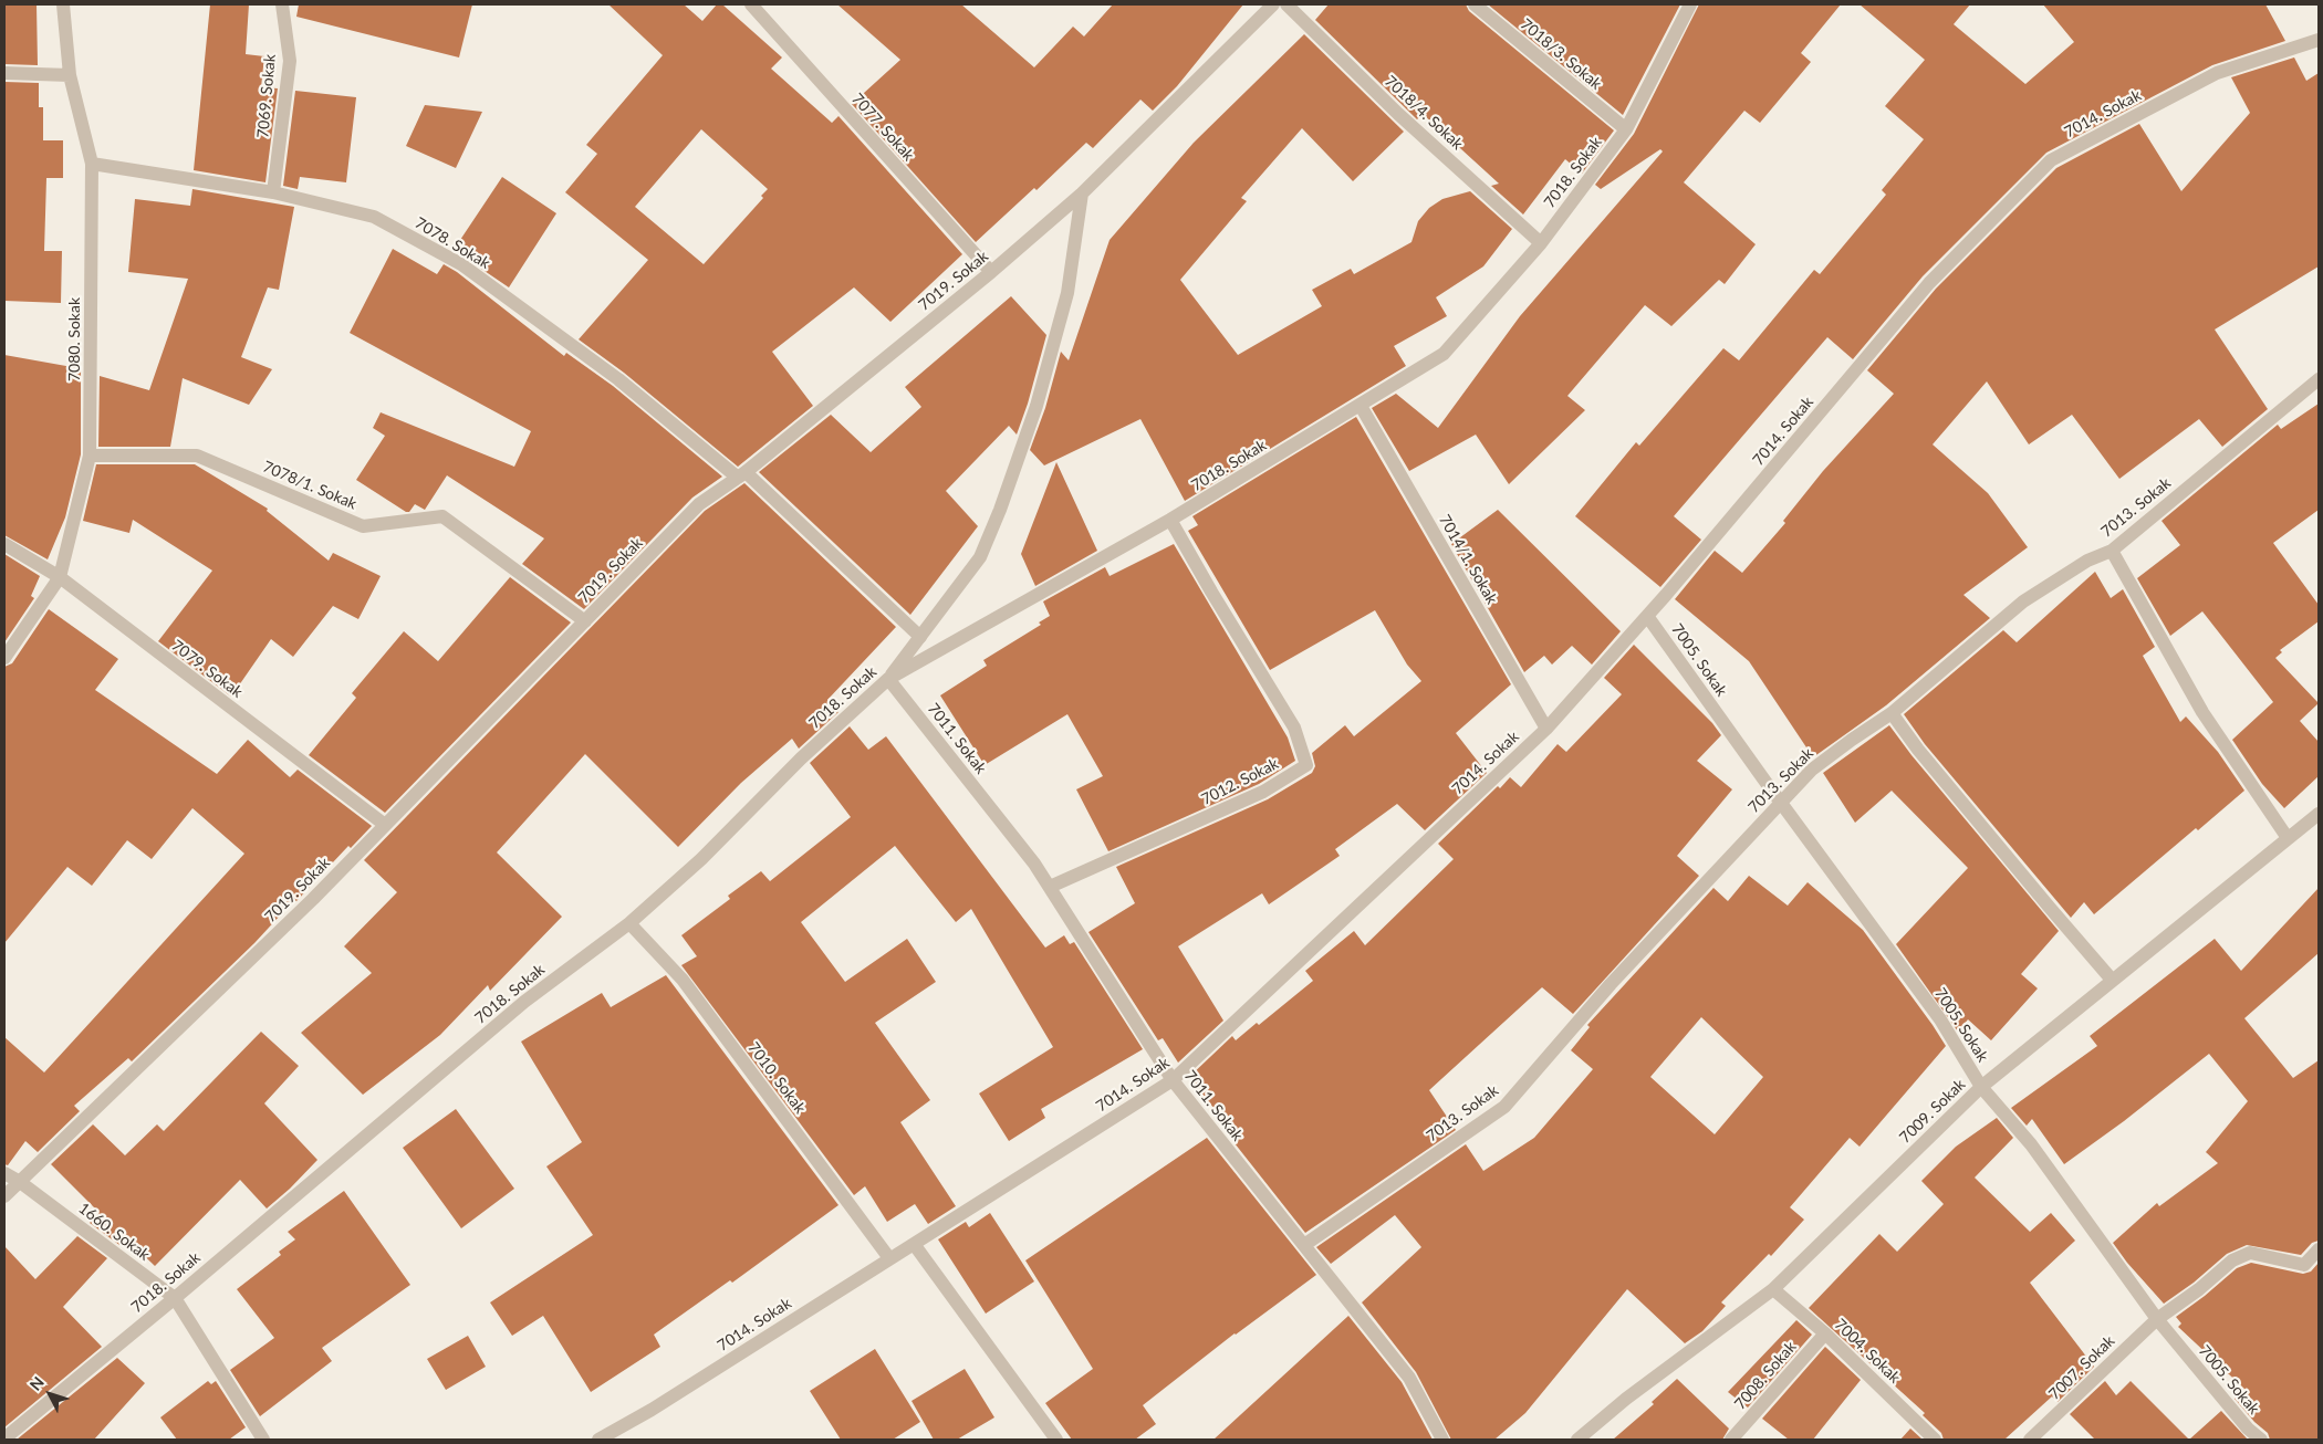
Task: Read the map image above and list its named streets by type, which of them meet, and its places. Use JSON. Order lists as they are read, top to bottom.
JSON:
{
  "streets": {
    "street": [
      "7018/3. Sokak",
      "7069. Sokak",
      "7018/4. Sokak",
      "7014. Sokak",
      "7077. Sokak",
      "7018. Sokak",
      "7078. Sokak",
      "7019. Sokak",
      "7080. Sokak",
      "7078/1. Sokak",
      "7013. Sokak",
      "7014/1. Sokak",
      "7005. Sokak",
      "7079. Sokak",
      "7011. Sokak",
      "7012. Sokak",
      "7010. Sokak",
      "7009. Sokak",
      "1660. Sokak",
      "7004. Sokak",
      "7007. Sokak",
      "7008. Sokak"
    ]
  },
  "crossings": [
    ["7018/3. Sokak", "7018. Sokak"],
    ["7069. Sokak", "7078. Sokak"],
    ["7018/4. Sokak", "7018. Sokak"],
    ["7014. Sokak", "7014/1. Sokak"],
    ["7014. Sokak", "7005. Sokak"],
    ["7014. Sokak", "7011. Sokak"],
    ["7014. Sokak", "7010. Sokak"],
    ["7077. Sokak", "7019. Sokak"],
    ["7018. Sokak", "7014/1. Sokak"],
    ["7018. Sokak", "7011. Sokak"],
    ["7018. Sokak", "7012. Sokak"],
    ["7018. Sokak", "7010. Sokak"],
    ["7018. Sokak", "1660. Sokak"],
    ["7078. Sokak", "7019. Sokak"],
    ["7078. Sokak", "7080. Sokak"],
    ["7019. Sokak", "7078/1. Sokak"],
    ["7019. Sokak", "7079. Sokak"],
    ["7019. Sokak", "1660. Sokak"],
    ["7080. Sokak", "7078/1. Sokak"],
    ["7080. Sokak", "7079. Sokak"],
    ["7013. Sokak", "7005. Sokak"],
    ["7013. Sokak", "7011. Sokak"],
    ["7005. Sokak", "7009. Sokak"],
    ["7005. Sokak", "7007. Sokak"],
    ["7011. Sokak", "7012. Sokak"],
    ["7009. Sokak", "7004. Sokak"],
    ["7004. Sokak", "7008. Sokak"]
  ],
  "north": "top left"
}
